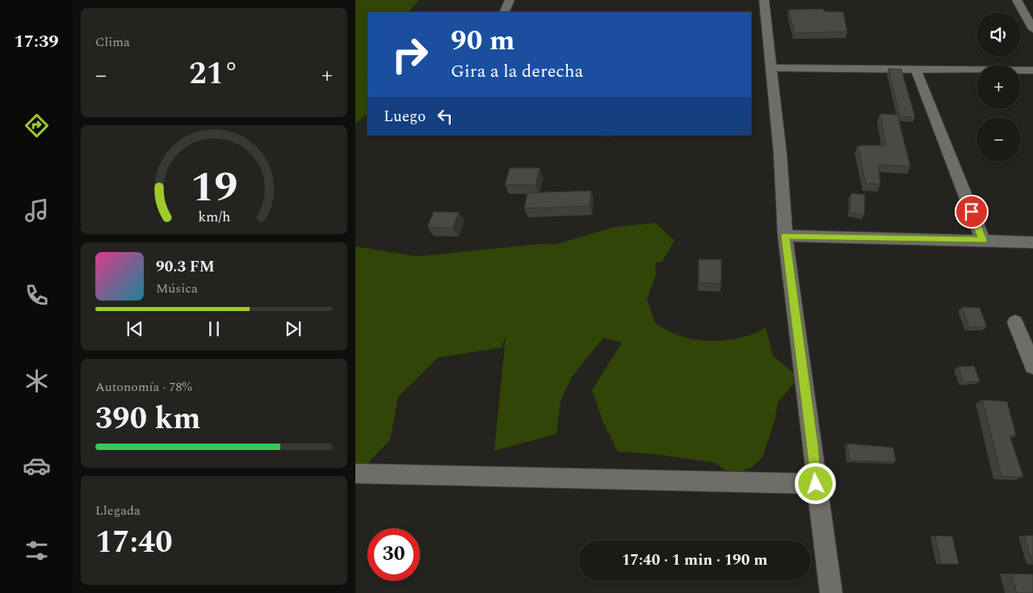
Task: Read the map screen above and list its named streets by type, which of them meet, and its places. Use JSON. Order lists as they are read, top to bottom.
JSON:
{
  "page": {
    "tabs": "17:39",
    "tile": [
      "Clima",
      ["Autonomía · 78%", "390 km"],
      ["Llegada", "17:40"]
    ],
    "map_buttons": ["+", "−"],
    "turn": ["90 m", "Gira a la derecha"],
    "heat": ["−", "21°", "+"],
    "then": "Luego",
    "song": ["90.3 FM", "Música"],
    "limit": "30",
    "trip": "17:40 · 1 min · 190 m",
    "gauge": ["19", "km/h"]
  }
}
